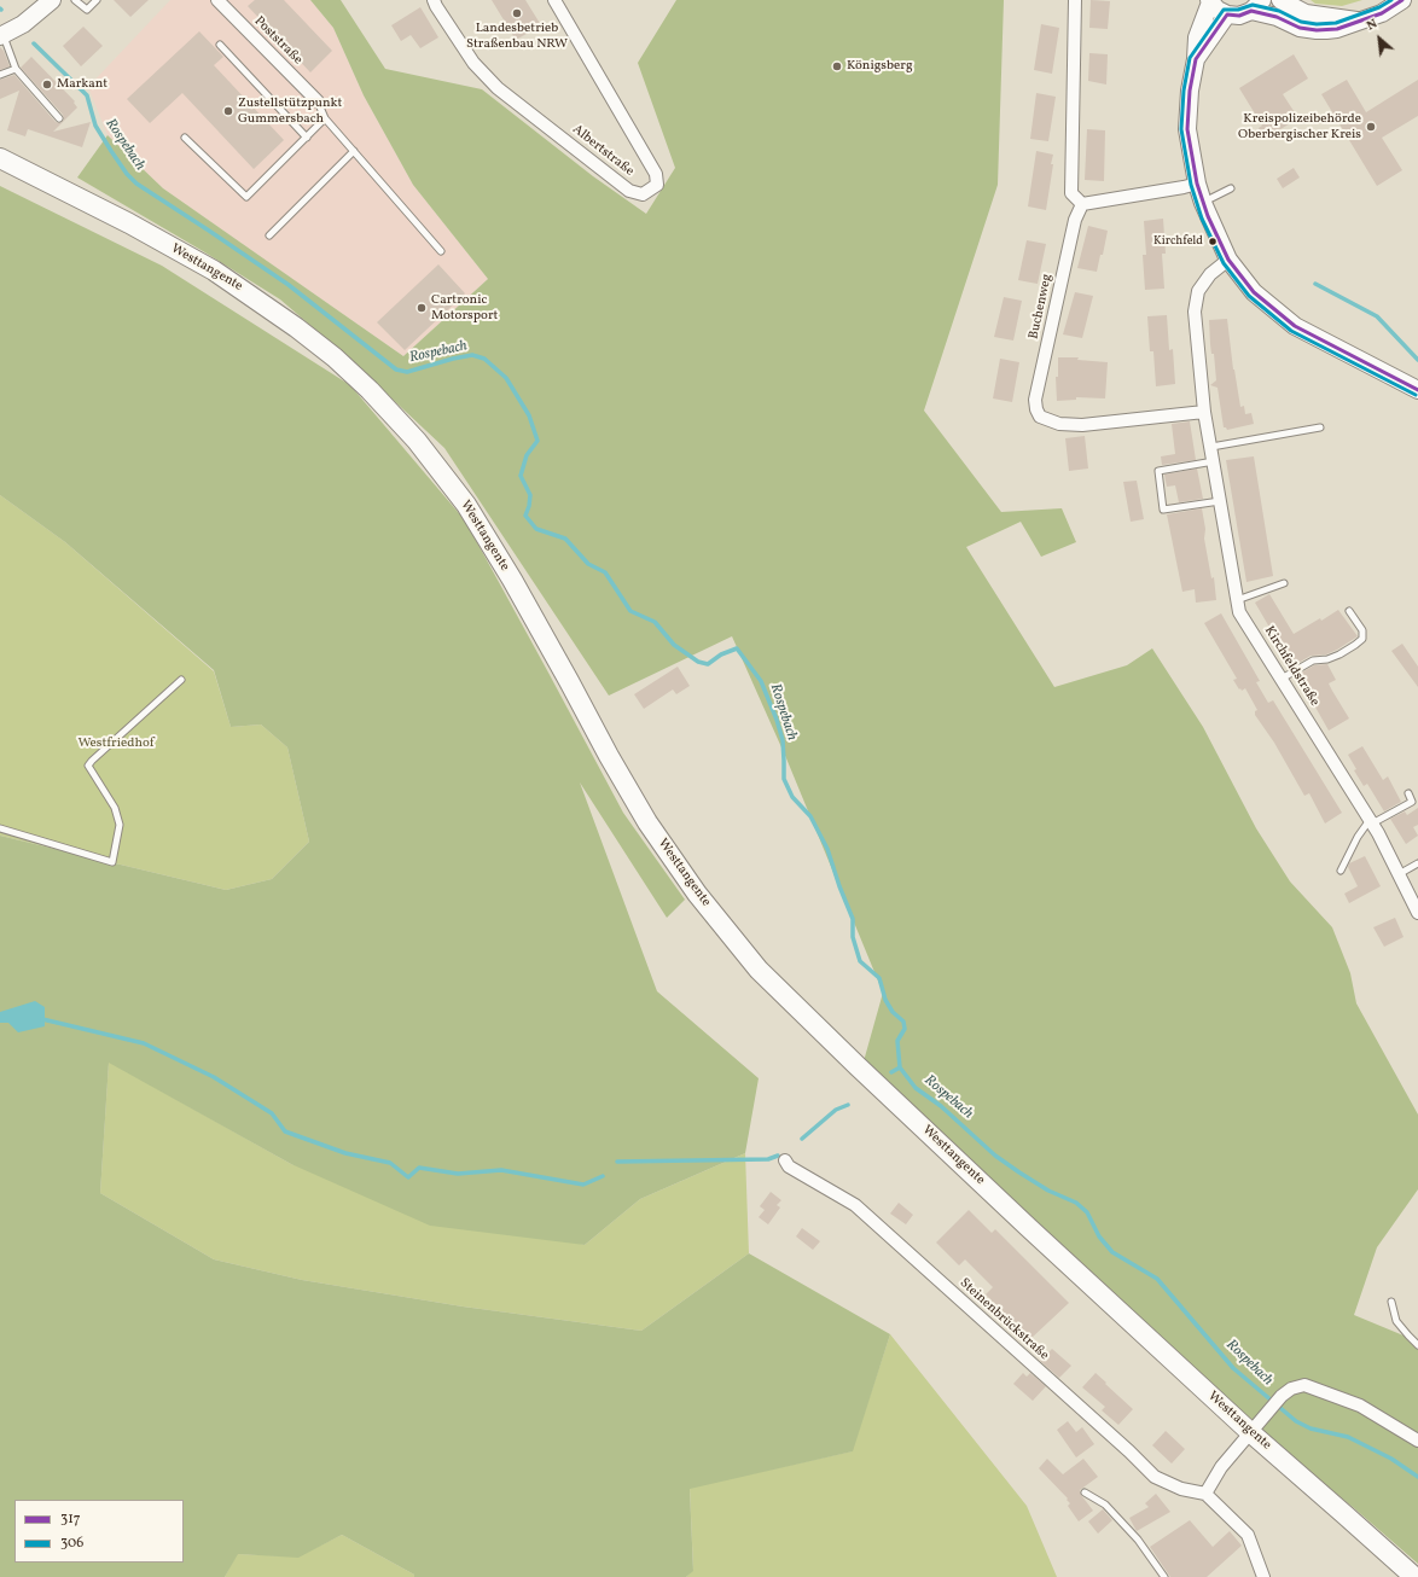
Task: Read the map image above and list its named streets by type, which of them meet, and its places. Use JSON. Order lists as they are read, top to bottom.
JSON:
{
  "streets": {
    "main road": ["Westtangente"],
    "street": [
      "Poststraße",
      "Albertstraße",
      "Buchenweg",
      "Kirchfeldstraße",
      "Steinenbrückstraße"
    ]
  },
  "crossings": [
    ["Buchenweg", "Kirchfeldstraße"]
  ],
  "water": ["Rospebach"],
  "parks": ["Westfriedhof"],
  "places": [
    "Landesbetrieb Straßenbau NRW",
    "Königsberg",
    "Markant",
    "Zustellstützpunkt Gummersbach",
    "Kreispolizeibehörde Oberbergischer Kreis",
    "Kirchfeld",
    "Cartronic Motorsport"
  ],
  "lines": ["transit line 317", "transit line 306"],
  "legend": ["317", "306"],
  "north": "top left"
}
